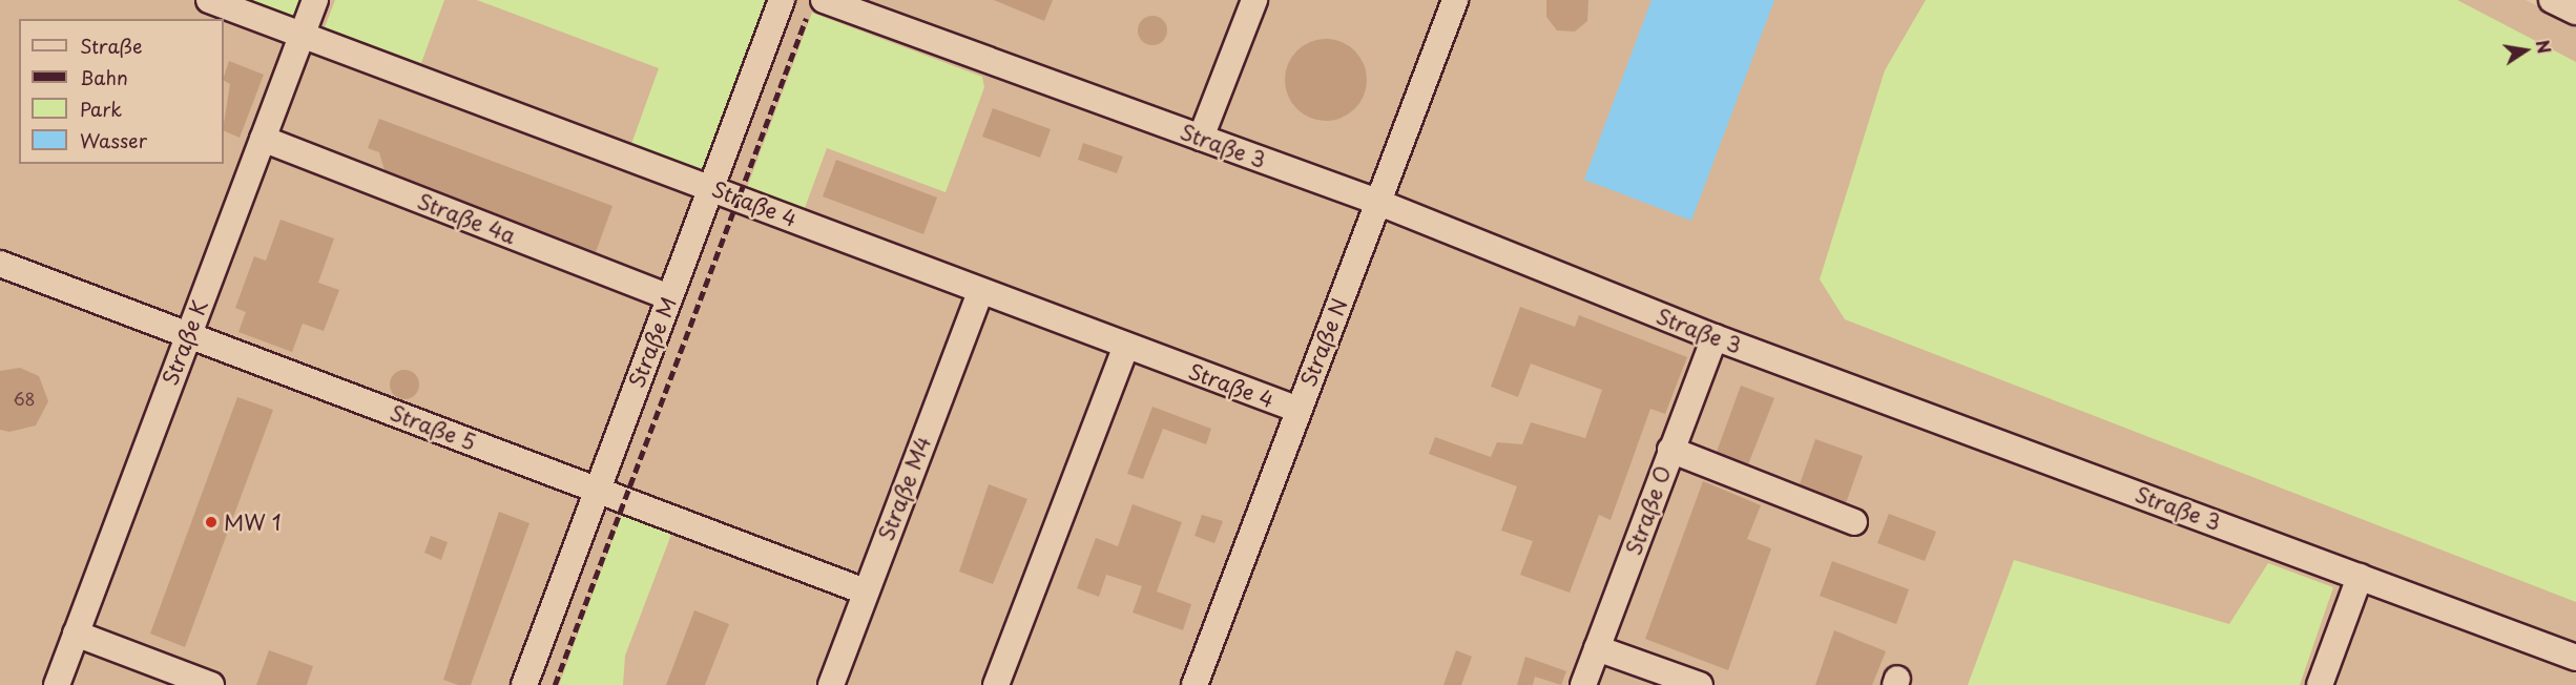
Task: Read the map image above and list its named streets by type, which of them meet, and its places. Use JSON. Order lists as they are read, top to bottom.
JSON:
{
  "streets": {
    "street": [
      "Straße 3",
      "Straße 4",
      "Straße 4a",
      "Straße K",
      "Straße M",
      "Straße N",
      "Straße 5",
      "Straße M4",
      "Straße O"
    ]
  },
  "crossings": [
    ["Straße 3", "Straße N"],
    ["Straße 3", "Straße O"],
    ["Straße 4", "Straße K"],
    ["Straße 4", "Straße M"],
    ["Straße 4", "Straße N"],
    ["Straße 4", "Straße M4"],
    ["Straße 4a", "Straße K"],
    ["Straße 4a", "Straße M"],
    ["Straße K", "Straße 5"],
    ["Straße M", "Straße 5"],
    ["Straße 5", "Straße M4"]
  ],
  "places": ["MW 1"],
  "house_numbers": ["68"],
  "legend": [
    "Straße",
    "Bahn",
    "Park",
    "Wasser"
  ],
  "north": "right"
}
